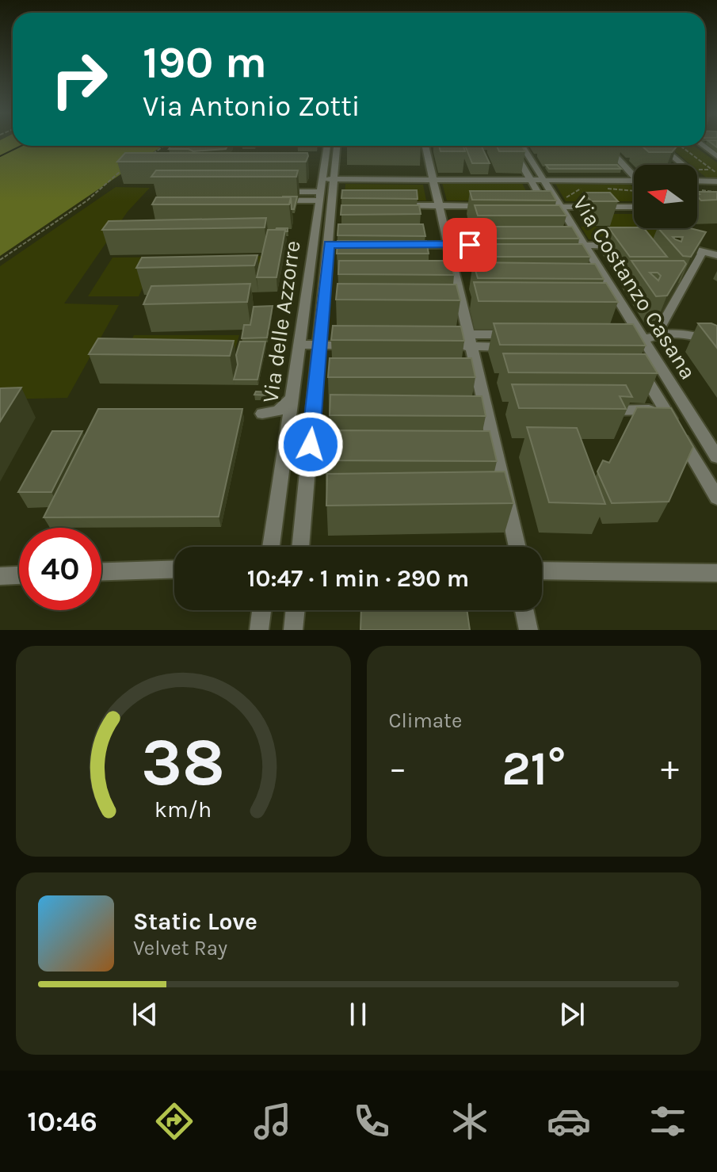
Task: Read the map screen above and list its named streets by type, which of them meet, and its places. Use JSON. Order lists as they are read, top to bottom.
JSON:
{
  "streets": {
    "street": ["Via Costanzo Casana", "Via delle Azzorre"]
  },
  "north": "left",
  "page": {
    "turn": ["190 m", "Via Antonio Zotti"],
    "limit": "40",
    "trip": "10:47 · 1 min · 290 m",
    "tile": "Climate",
    "heat": ["−", "21°", "+"],
    "song": ["Static Love", "Velvet Ray"],
    "tabs": "10:46",
    "gauge": ["38", "km/h"]
  }
}
